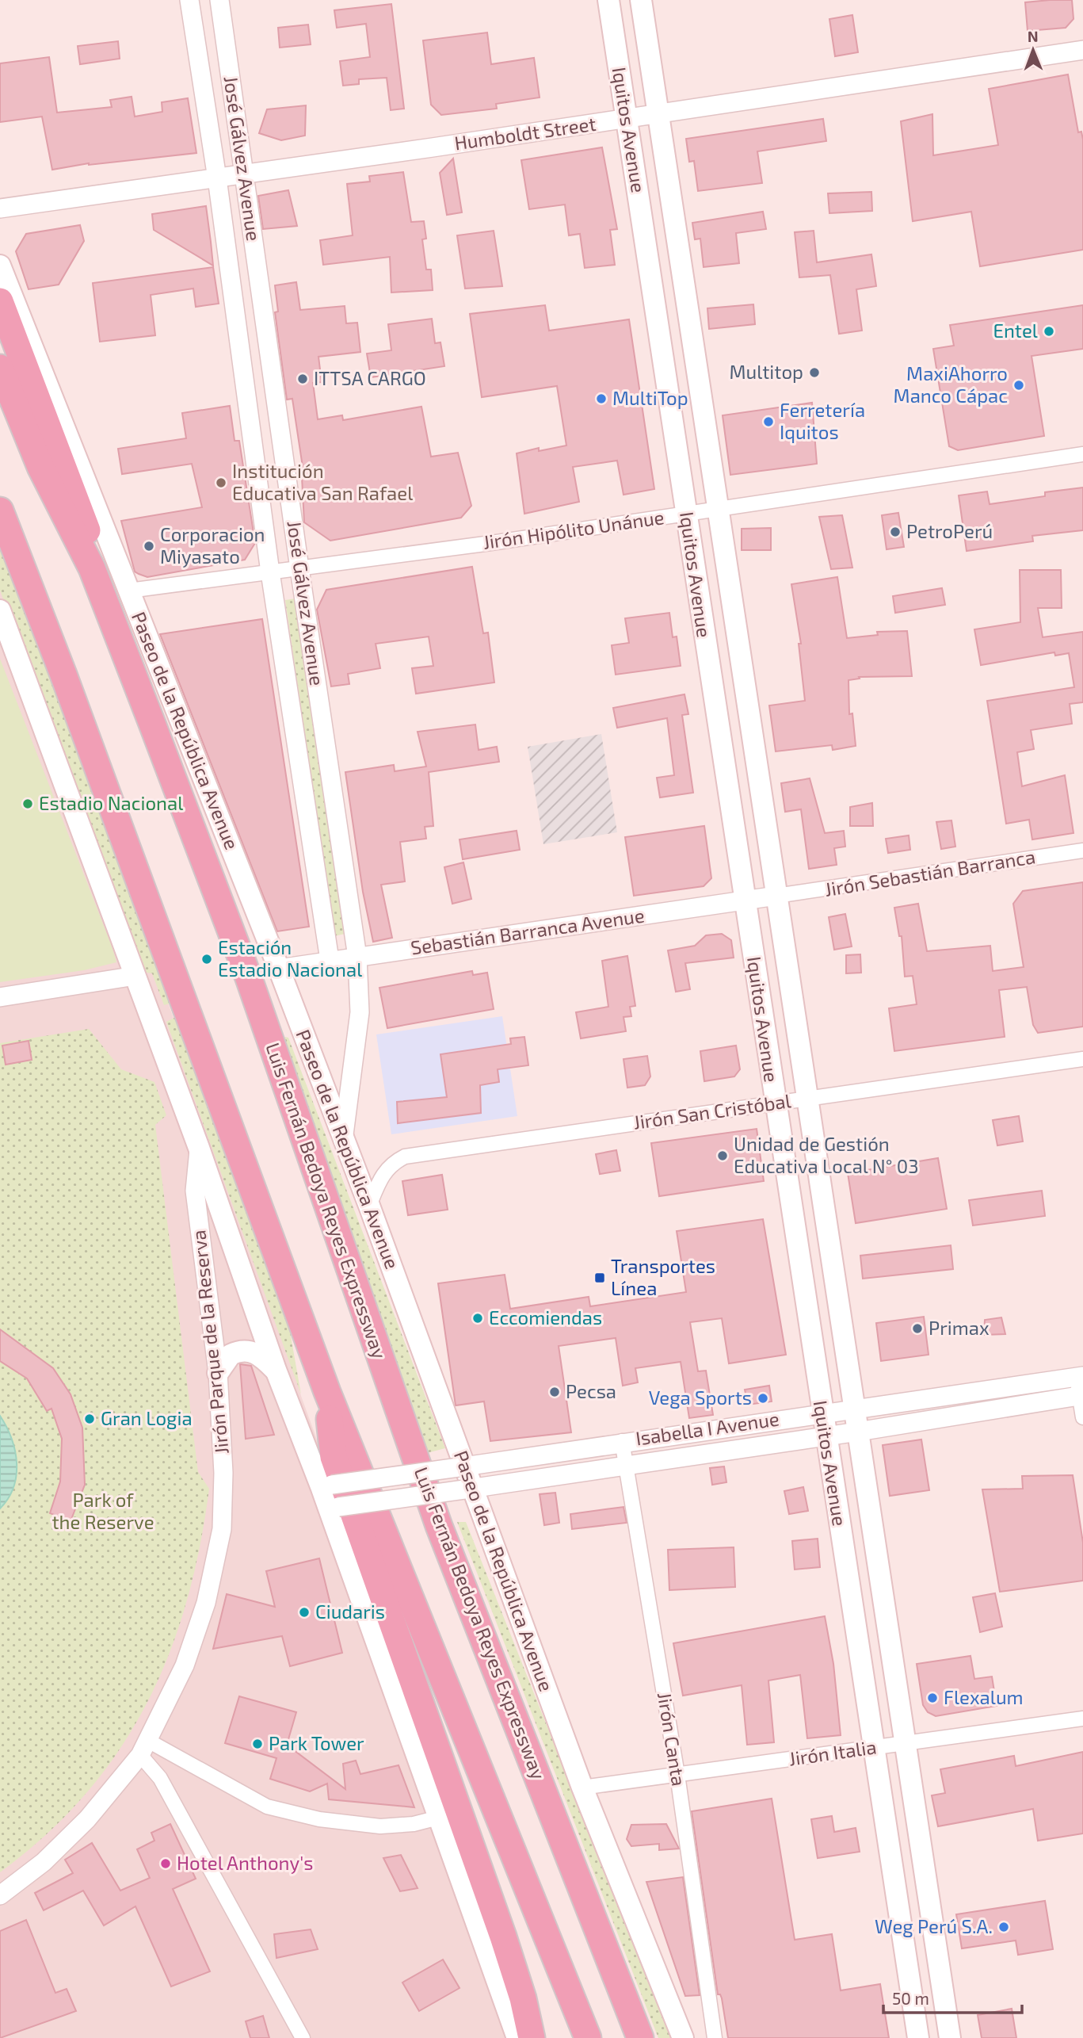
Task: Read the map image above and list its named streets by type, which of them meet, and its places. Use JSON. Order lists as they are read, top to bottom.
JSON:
{
  "streets": {
    "highway": ["Luis Fernán Bedoya Reyes Expressway"],
    "main road": ["Iquitos Avenue", "Paseo de la República Avenue"],
    "street": [
      "Humboldt Street",
      "José Gálvez Avenue",
      "Jirón Hipólito Unánue",
      "Jirón Sebastián Barranca",
      "Sebastián Barranca Avenue",
      "Jirón San Cristóbal",
      "Jirón Parque de la Reserva",
      "Isabella I Avenue",
      "Jirón Canta",
      "Jirón Italia"
    ]
  },
  "crossings": [
    ["Iquitos Avenue", "Humboldt Street"],
    ["Iquitos Avenue", "Jirón Hipólito Unánue"],
    ["Iquitos Avenue", "Jirón Sebastián Barranca"],
    ["Iquitos Avenue", "Sebastián Barranca Avenue"],
    ["Iquitos Avenue", "Jirón San Cristóbal"],
    ["Iquitos Avenue", "Isabella I Avenue"],
    ["Iquitos Avenue", "Jirón Italia"],
    ["Humboldt Street", "José Gálvez Avenue"],
    ["José Gálvez Avenue", "Jirón Hipólito Unánue"],
    ["José Gálvez Avenue", "Paseo de la República Avenue"],
    ["José Gálvez Avenue", "Sebastián Barranca Avenue"],
    ["Jirón Hipólito Unánue", "Paseo de la República Avenue"],
    ["Paseo de la República Avenue", "Sebastián Barranca Avenue"],
    ["Paseo de la República Avenue", "Jirón San Cristóbal"],
    ["Paseo de la República Avenue", "Isabella I Avenue"],
    ["Paseo de la República Avenue", "Jirón Italia"],
    ["Jirón Sebastián Barranca", "Sebastián Barranca Avenue"],
    ["Isabella I Avenue", "Jirón Canta"],
    ["Jirón Canta", "Jirón Italia"]
  ],
  "parks": ["Park of the Reserve"],
  "places": {
    "other": [
      "Entel",
      "Multitop",
      "ITTSA CARGO",
      "MaxiAhorro Manco Cápac",
      "MultiTop",
      "Ferretería Iquitos",
      "Institución Educativa San Rafael",
      "PetroPerú",
      "Corporacion Miyasato",
      "Estadio Nacional",
      "Estación Estadio Nacional",
      "Unidad de Gestión Educativa Local N° 03",
      "Eccomiendas",
      "Primax",
      "Pecsa",
      "Vega Sports",
      "Gran Logia",
      "Ciudaris",
      "Flexalum",
      "Park Tower",
      "Hotel Anthony's",
      "Weg Perú S.A."
    ],
    "transit": ["Transportes Línea"]
  },
  "scale_bar": "50 m",
  "north": "top"
}
